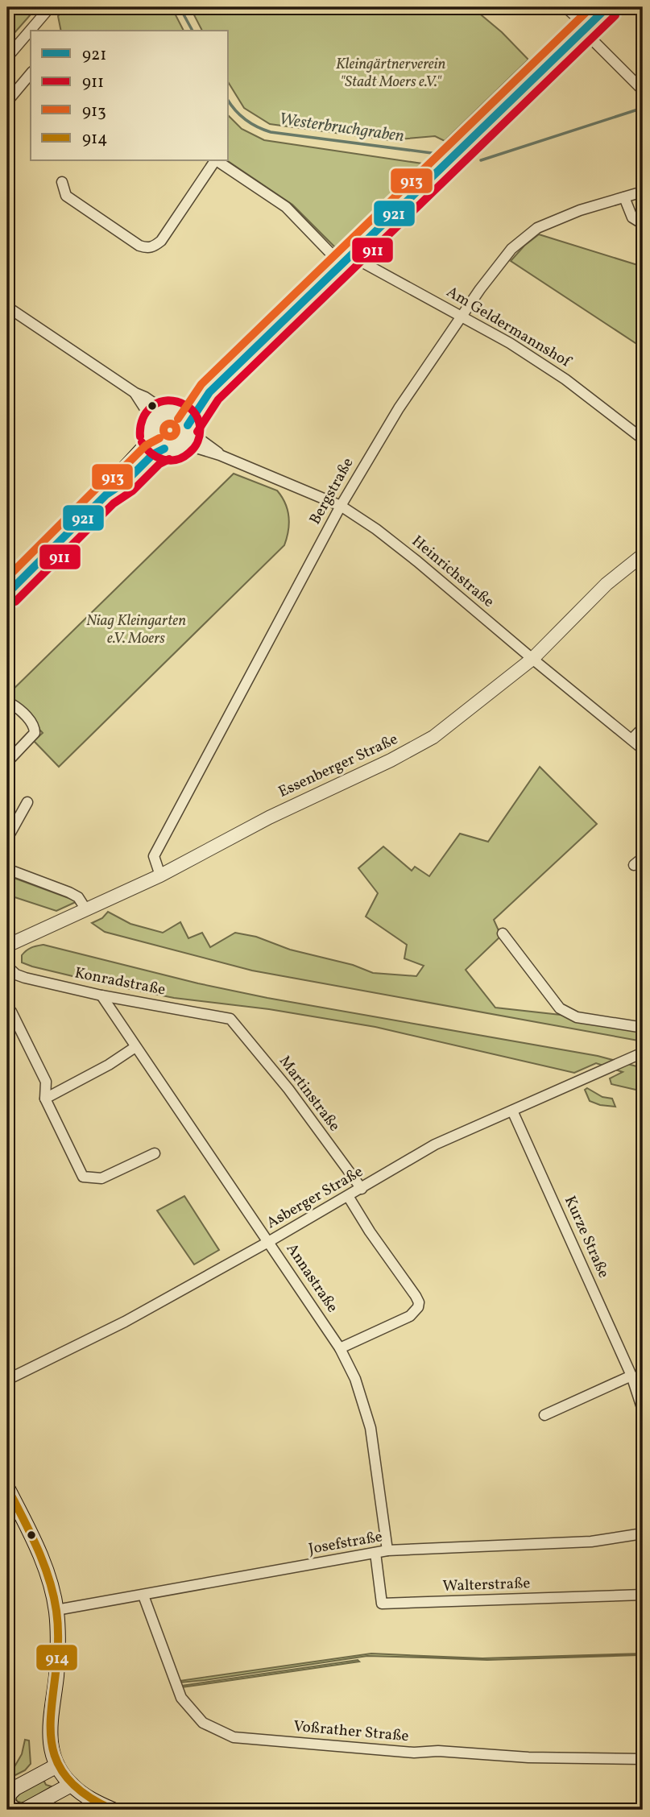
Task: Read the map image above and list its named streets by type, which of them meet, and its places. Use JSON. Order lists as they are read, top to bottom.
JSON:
{
  "streets": {
    "street": [
      "Am Geldermannshof",
      "Bergstraße",
      "Heinrichstraße",
      "Essenberger Straße",
      "Konradstraße",
      "Martinstraße",
      "Asberger Straße",
      "Kurze Straße",
      "Annastraße",
      "Josefstraße",
      "Walterstraße",
      "Voßrather Straße"
    ]
  },
  "crossings": [
    ["Am Geldermannshof", "Bergstraße"],
    ["Bergstraße", "Heinrichstraße"],
    ["Bergstraße", "Essenberger Straße"],
    ["Heinrichstraße", "Essenberger Straße"],
    ["Konradstraße", "Martinstraße"],
    ["Konradstraße", "Annastraße"],
    ["Martinstraße", "Asberger Straße"],
    ["Asberger Straße", "Kurze Straße"],
    ["Asberger Straße", "Annastraße"],
    ["Annastraße", "Josefstraße"],
    ["Josefstraße", "Walterstraße"],
    ["Josefstraße", "Voßrather Straße"]
  ],
  "water": ["Westerbruchgraben"],
  "parks": ["Kleingärtnerverein \"Stadt Moers e.V.\"", "Niag Kleingarten e.V. Moers"],
  "lines": [
    "transit line 921",
    "transit line 913",
    "transit line 911",
    "transit line 914"
  ],
  "legend": [
    "921",
    "911",
    "913",
    "914"
  ]
}
